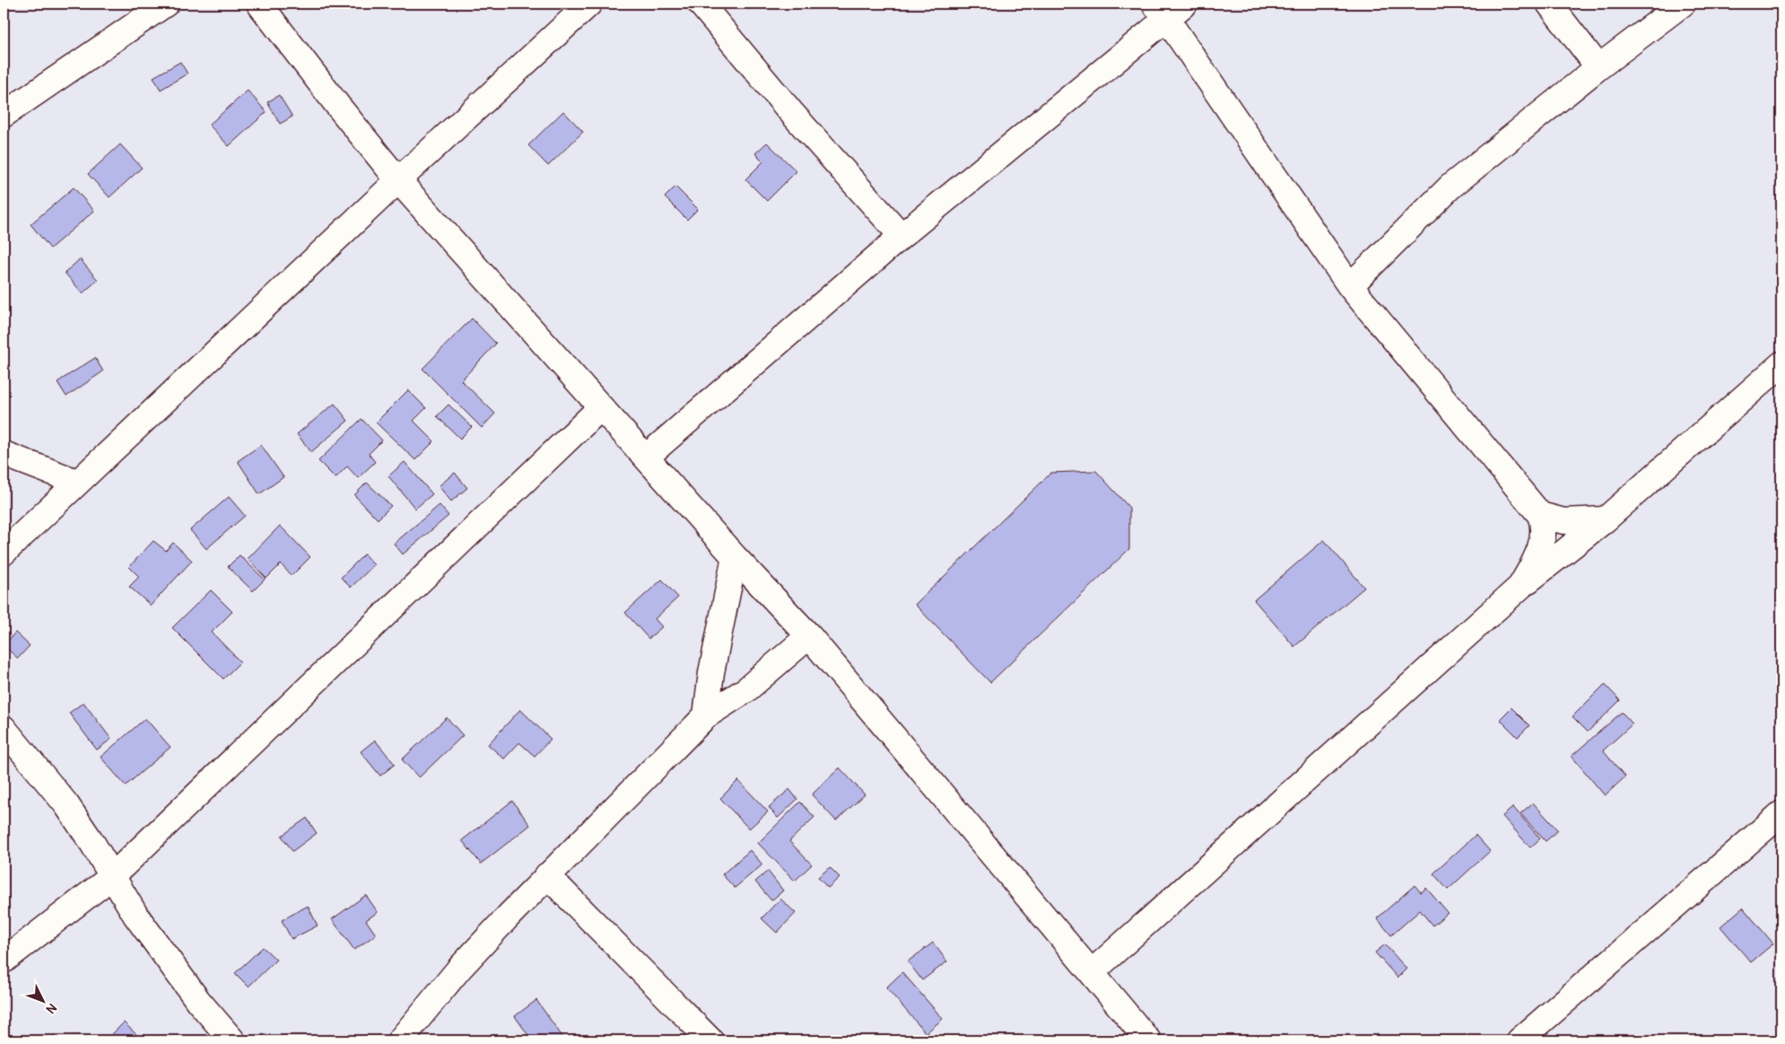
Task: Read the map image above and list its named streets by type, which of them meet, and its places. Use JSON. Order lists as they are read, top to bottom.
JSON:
{
  "north": "bottom right"
}
